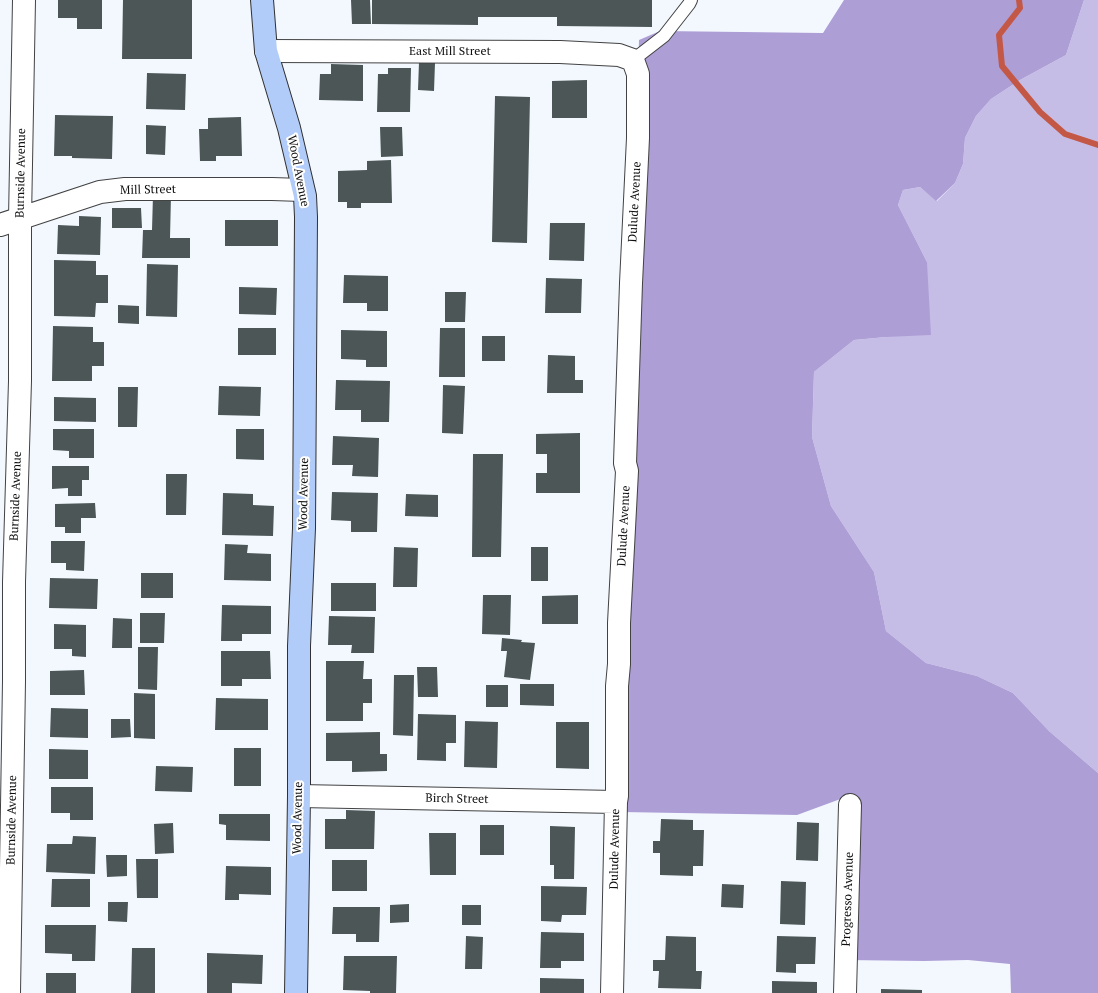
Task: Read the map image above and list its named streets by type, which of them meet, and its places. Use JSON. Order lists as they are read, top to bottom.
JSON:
{
  "streets": {
    "street": [
      "East Mill Street",
      "Wood Avenue",
      "Burnside Avenue",
      "Mill Street",
      "Dulude Avenue",
      "Birch Street",
      "Progresso Avenue"
    ]
  },
  "crossings": [
    ["East Mill Street", "Wood Avenue"],
    ["East Mill Street", "Dulude Avenue"],
    ["Wood Avenue", "Mill Street"],
    ["Wood Avenue", "Birch Street"],
    ["Burnside Avenue", "Mill Street"],
    ["Dulude Avenue", "Birch Street"]
  ]
}
